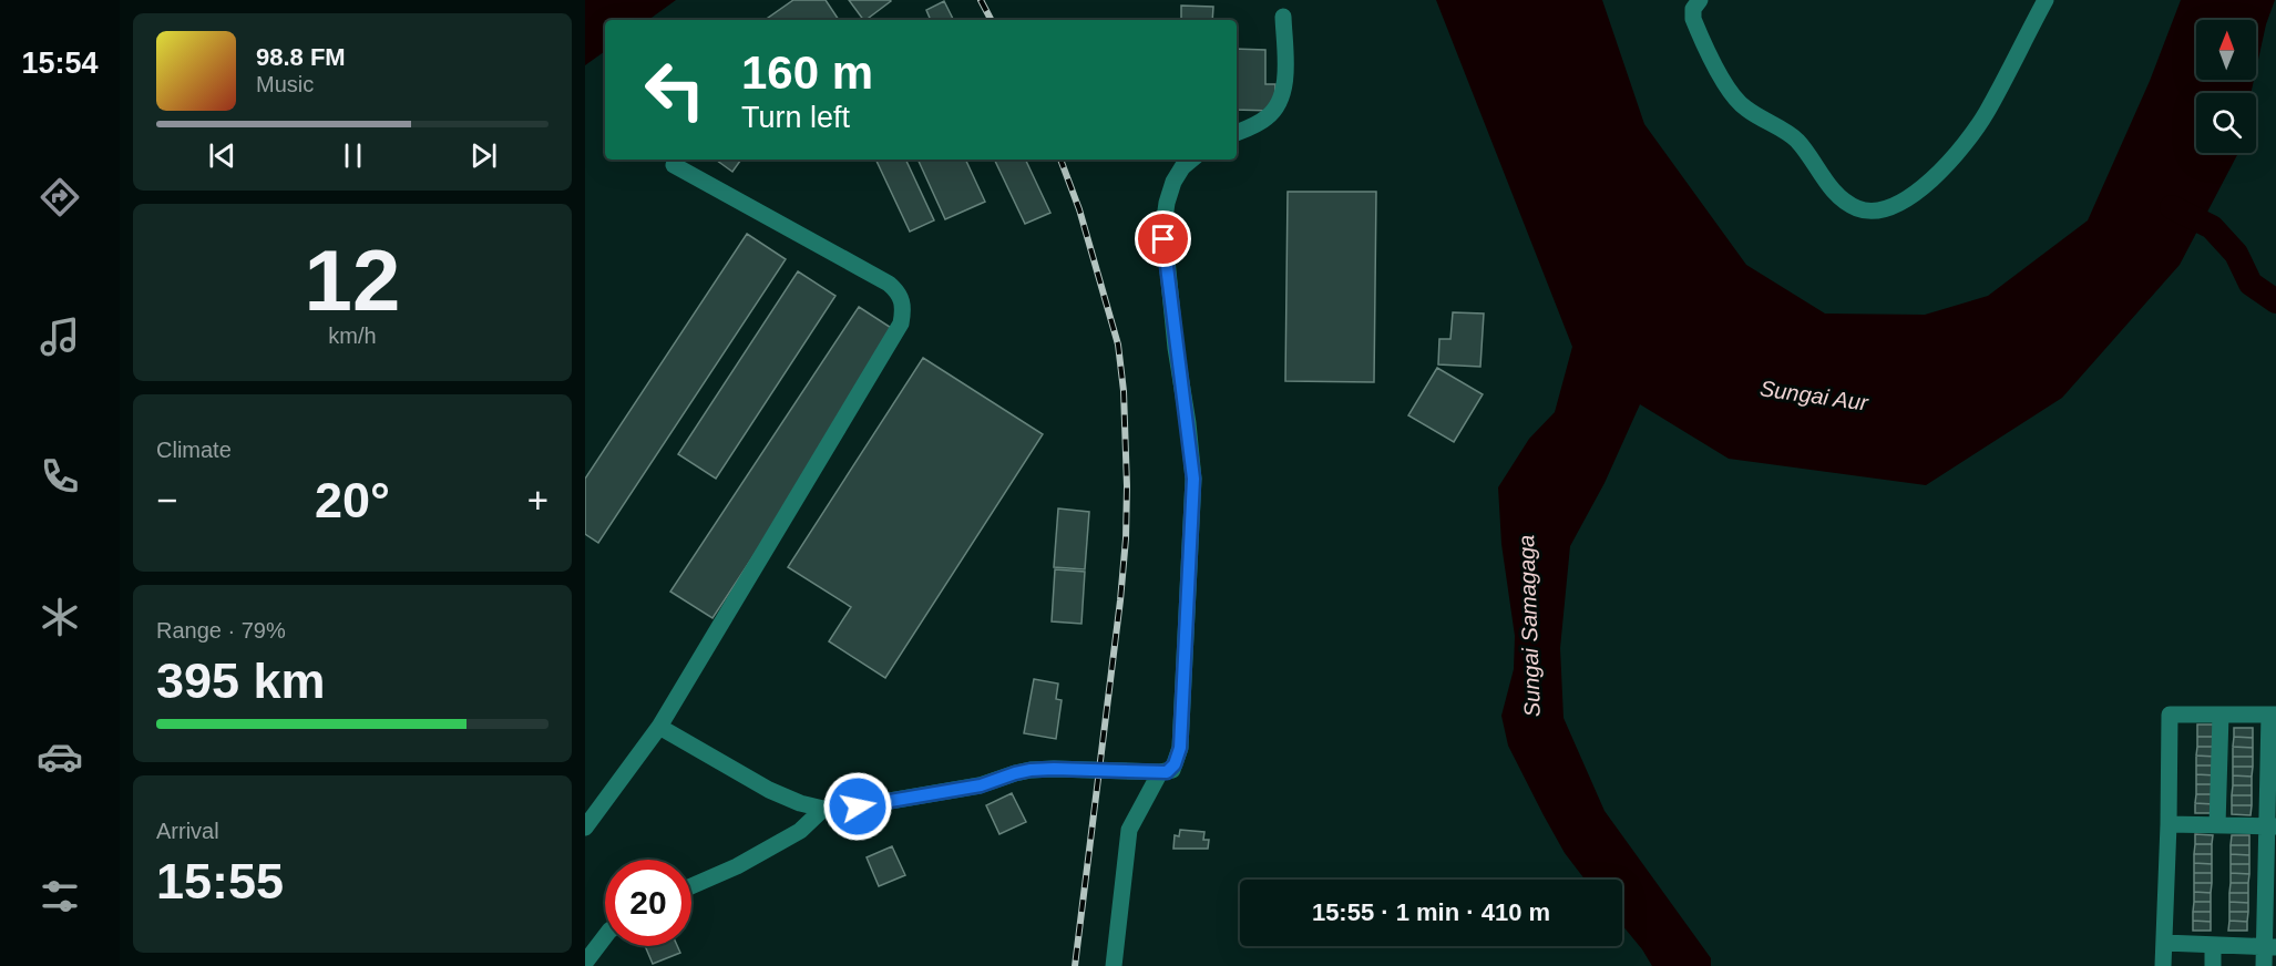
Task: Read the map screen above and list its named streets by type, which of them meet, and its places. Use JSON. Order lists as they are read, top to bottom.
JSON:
{
  "water": ["Sungai Aur", "Sungai Samagaga"],
  "north": "top",
  "page": {
    "tabs": "15:54",
    "turn": ["160 m", "Turn left"],
    "song": ["98.8 FM", "Music"],
    "tile": [
      ["12", "km/h"],
      "Climate",
      ["Range · 79%", "395 km"],
      ["Arrival", "15:55"]
    ],
    "heat": ["−", "20°", "+"],
    "limit": "20",
    "trip": "15:55 · 1 min · 410 m"
  }
}
